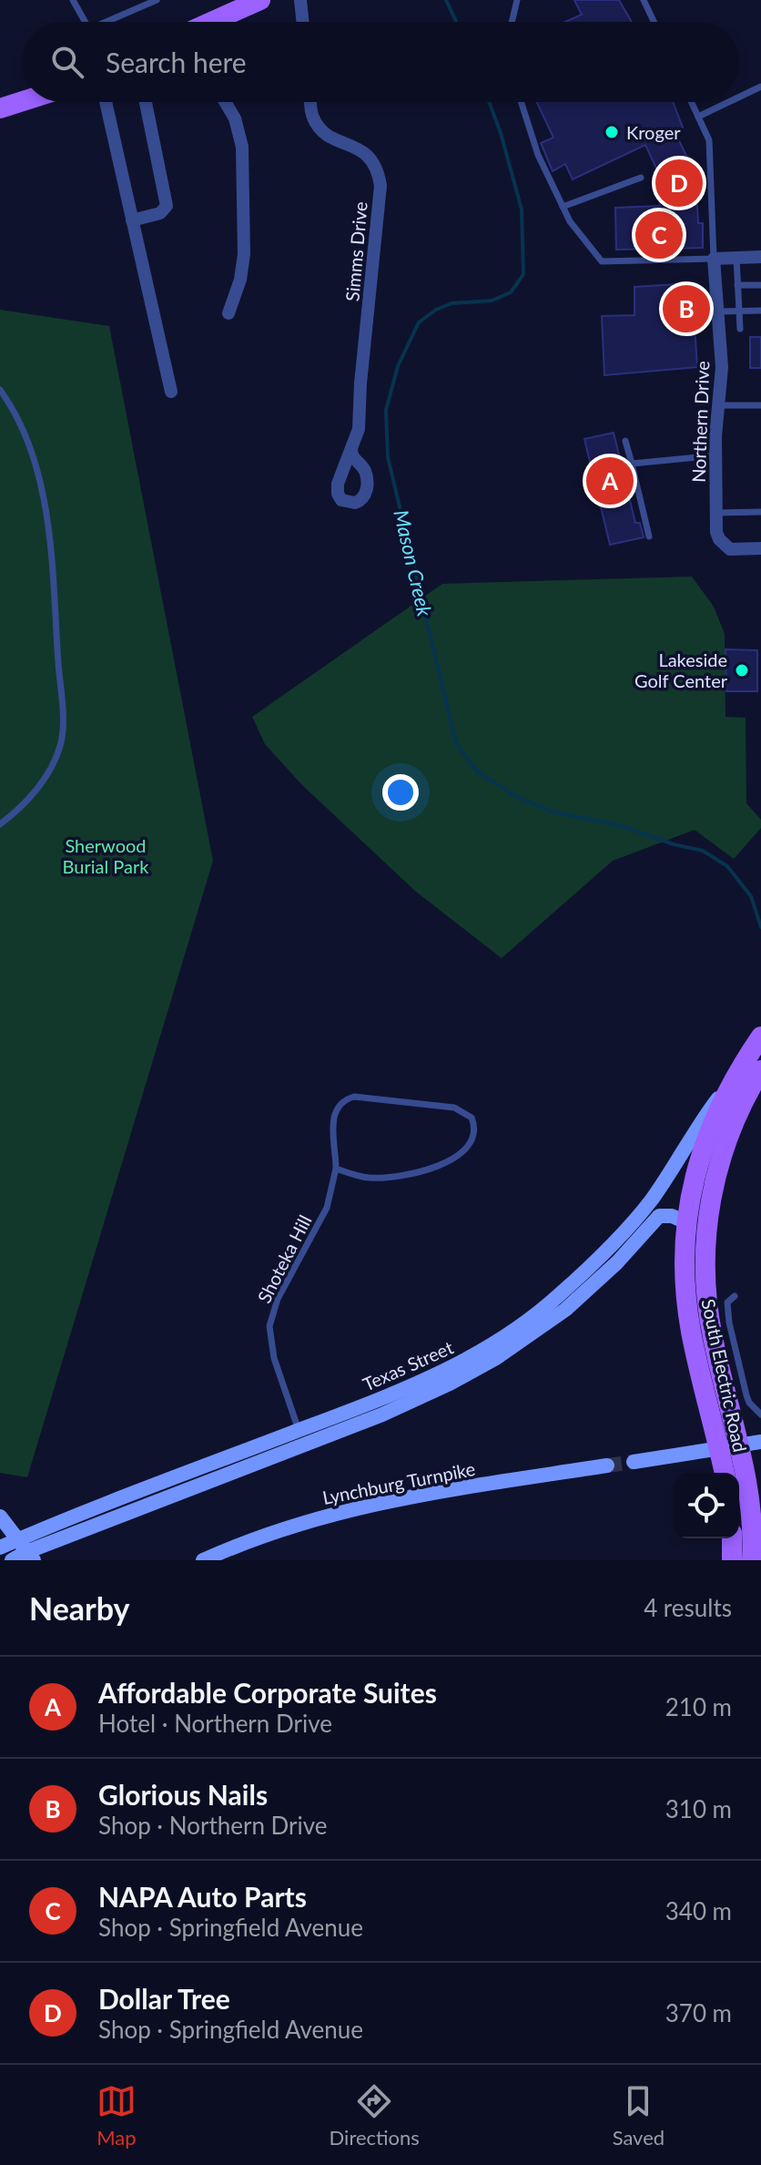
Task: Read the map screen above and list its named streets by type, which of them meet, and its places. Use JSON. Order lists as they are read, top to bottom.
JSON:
{
  "streets": {
    "main road": ["Texas Street", "South Electric Road", "Lynchburg Turnpike"],
    "street": ["Simms Drive", "Northern Drive"],
    "lane": ["Shoteka Hill"]
  },
  "crossings": [
    ["Shoteka Hill", "Texas Street"],
    ["Texas Street", "South Electric Road"]
  ],
  "water": ["Mason Creek"],
  "parks": ["Sherwood Burial Park"],
  "places": ["Kroger", "Lakeside Golf Center"],
  "page": {
    "search": "Search here",
    "pins": [
      "D",
      "C",
      "B",
      "A"
    ],
    "heading": ["Nearby", "4 results"],
    "list": [
      {
        "mark": "A",
        "name": "Affordable Corporate Suites",
        "note": "Hotel · Northern Drive",
        "value": "210 m"
      },
      {
        "mark": "B",
        "name": "Glorious Nails",
        "note": "Shop · Northern Drive",
        "value": "310 m"
      },
      {
        "mark": "C",
        "name": "NAPA Auto Parts",
        "note": "Shop · Springfield Avenue",
        "value": "340 m"
      },
      {
        "mark": "D",
        "name": "Dollar Tree",
        "note": "Shop · Springfield Avenue",
        "value": "370 m"
      }
    ],
    "nav": ["Map", "Directions", "Saved"]
  }
}
